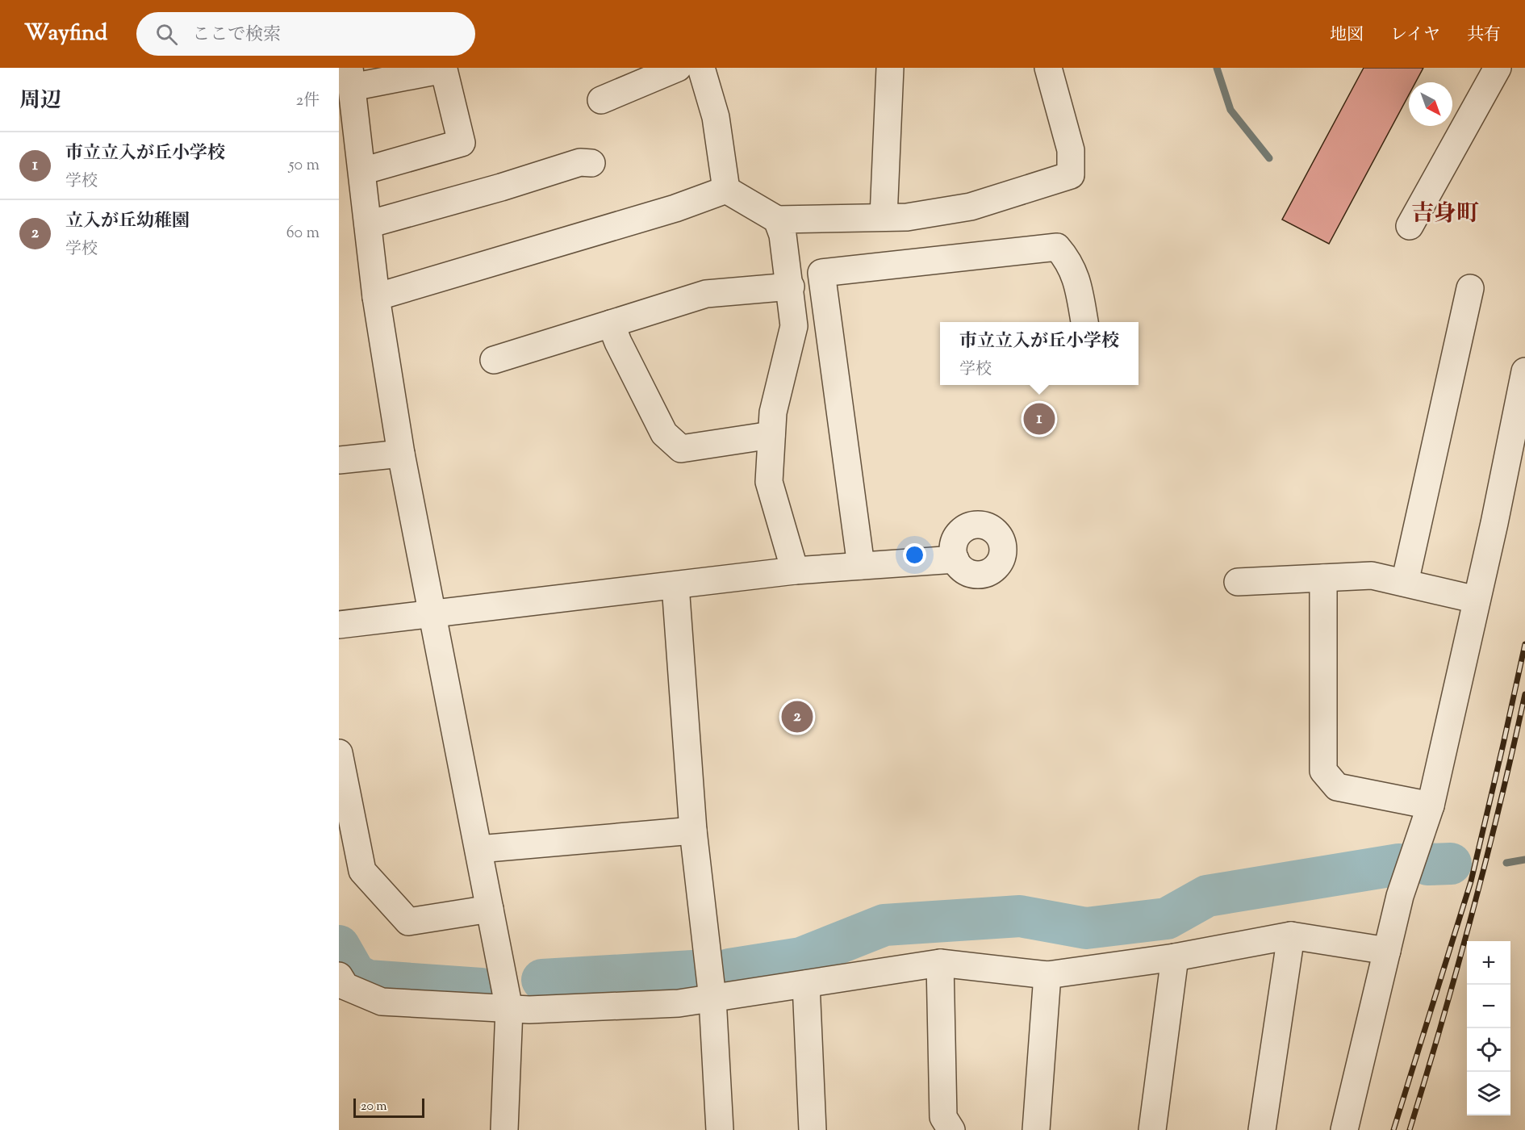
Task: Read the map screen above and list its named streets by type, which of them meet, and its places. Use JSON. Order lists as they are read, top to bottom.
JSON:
{
  "districts": ["吉身町"],
  "scale_bar": "20 m",
  "north": "bottom right",
  "page": {
    "header": "Wayfind",
    "search": "ここで検索",
    "nav": ["地図", "レイヤ", "共有"],
    "heading": ["周辺", "2件"],
    "list": [
      {
        "mark": "1",
        "name": "市立立入が丘小学校",
        "note": "学校",
        "value": "50 m"
      },
      {
        "mark": "2",
        "name": "立入が丘幼稚園",
        "note": "学校",
        "value": "60 m"
      }
    ],
    "popup": ["市立立入が丘小学校", "学校"],
    "pins": ["1", "2"],
    "map_buttons": ["+", "−"],
    "scale": "20 m"
  }
}
